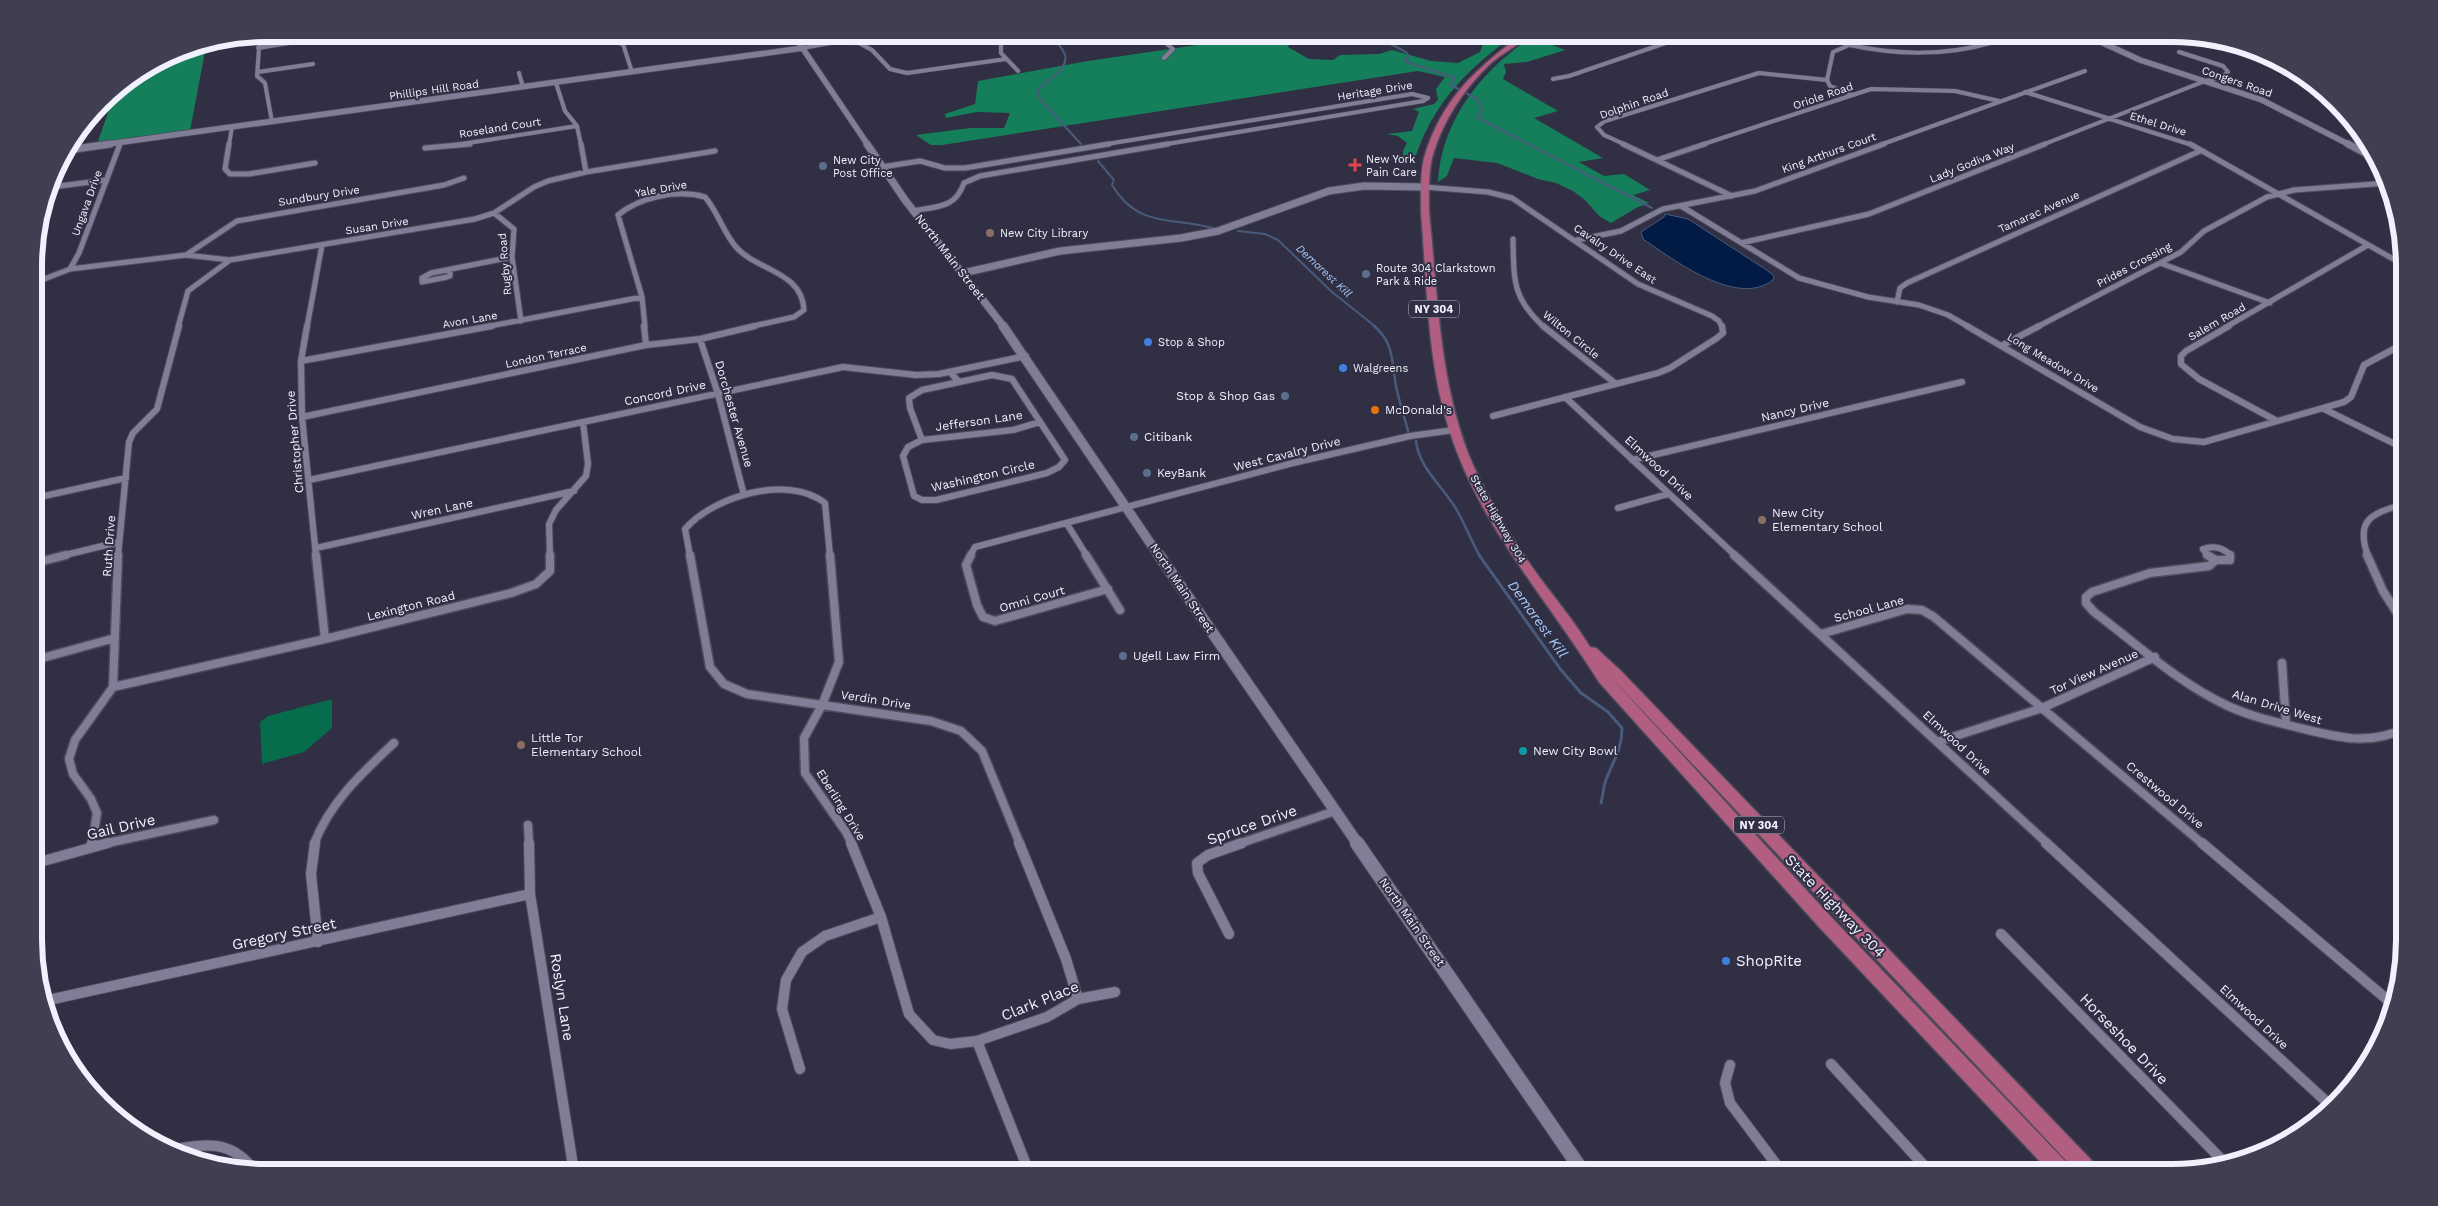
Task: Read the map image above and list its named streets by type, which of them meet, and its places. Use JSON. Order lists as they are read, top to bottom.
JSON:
{
  "streets": {
    "main road": ["NY 304", "State Highway 304"],
    "street": [
      "Congers Road",
      "Phillips Hill Road",
      "Heritage Drive",
      "Oriole Road",
      "Dolphin Road",
      "Ethel Drive",
      "Roseland Court",
      "King Arthurs Court",
      "Lady Godiva Way",
      "Yale Drive",
      "Sundbury Drive",
      "Ungava Drive",
      "Tamarac Avenue",
      "Susan Drive",
      "Cavalry Drive East",
      "North Main Street",
      "Rugby Road",
      "Prides Crossing",
      "Avon Lane",
      "Salem Road",
      "Wilton Circle",
      "London Terrace",
      "Long Meadow Drive",
      "Concord Drive",
      "Nancy Drive",
      "Dorchester Avenue",
      "Jefferson Lane",
      "Christopher Drive",
      "West Cavalry Drive",
      "Elmwood Drive",
      "Washington Circle",
      "Wren Lane",
      "Ruth Drive",
      "Omni Court",
      "Lexington Road",
      "School Lane",
      "Tor View Avenue",
      "Verdin Drive",
      "Alan Drive West",
      "Crestwood Drive",
      "Eberling Drive",
      "Spruce Drive",
      "Gail Drive",
      "Gregory Street",
      "Roslyn Lane",
      "Clark Place",
      "Horseshoe Drive"
    ]
  },
  "crossings": [
    ["Congers Road", "Lady Godiva Way"],
    ["Phillips Hill Road", "Ungava Drive"],
    ["Phillips Hill Road", "North Main Street"],
    ["Heritage Drive", "North Main Street"],
    ["Oriole Road", "Dolphin Road"],
    ["Oriole Road", "King Arthurs Court"],
    ["Dolphin Road", "King Arthurs Court"],
    ["Ethel Drive", "King Arthurs Court"],
    ["Ethel Drive", "Lady Godiva Way"],
    ["Ethel Drive", "Tamarac Avenue"],
    ["Ethel Drive", "Prides Crossing"],
    ["King Arthurs Court", "Cavalry Drive East"],
    ["King Arthurs Court", "Long Meadow Drive"],
    ["Lady Godiva Way", "Long Meadow Drive"],
    ["Yale Drive", "Avon Lane"],
    ["Yale Drive", "London Terrace"],
    ["Sundbury Drive", "Susan Drive"],
    ["Ungava Drive", "Susan Drive"],
    ["Tamarac Avenue", "Long Meadow Drive"],
    ["Susan Drive", "Rugby Road"],
    ["Susan Drive", "Christopher Drive"],
    ["Susan Drive", "Ruth Drive"],
    ["Cavalry Drive East", "Wilton Circle"],
    ["Cavalry Drive East", "Elmwood Drive"],
    ["Cavalry Drive East", "State Highway 304"],
    ["North Main Street", "Concord Drive"],
    ["North Main Street", "West Cavalry Drive"],
    ["North Main Street", "Omni Court"],
    ["North Main Street", "Spruce Drive"],
    ["Rugby Road", "Avon Lane"],
    ["Prides Crossing", "Long Meadow Drive"],
    ["Avon Lane", "Christopher Drive"],
    ["Salem Road", "Long Meadow Drive"],
    ["London Terrace", "Dorchester Avenue"],
    ["London Terrace", "Christopher Drive"],
    ["Concord Drive", "Dorchester Avenue"],
    ["Concord Drive", "Christopher Drive"],
    ["Concord Drive", "Lexington Road"],
    ["Nancy Drive", "Elmwood Drive"],
    ["Dorchester Avenue", "Verdin Drive"],
    ["Dorchester Avenue", "Eberling Drive"],
    ["Jefferson Lane", "Washington Circle"],
    ["Christopher Drive", "Wren Lane"],
    ["Christopher Drive", "Lexington Road"],
    ["West Cavalry Drive", "State Highway 304"],
    ["West Cavalry Drive", "Omni Court"],
    ["Elmwood Drive", "School Lane"],
    ["Elmwood Drive", "Tor View Avenue"],
    ["Wren Lane", "Lexington Road"],
    ["Ruth Drive", "Lexington Road"],
    ["Ruth Drive", "Gail Drive"],
    ["School Lane", "Crestwood Drive"],
    ["Tor View Avenue", "Alan Drive West"],
    ["Tor View Avenue", "Crestwood Drive"],
    ["Verdin Drive", "Eberling Drive"],
    ["Verdin Drive", "Clark Place"],
    ["Eberling Drive", "Clark Place"],
    ["Gregory Street", "Roslyn Lane"]
  ],
  "water": ["Demarest Kill"],
  "places": {
    "health": ["New York Pain Care"],
    "other": [
      "New City Post Office",
      "New City Library",
      "Route 304 Clarkstown Park & Ride",
      "Stop & Shop",
      "Walgreens",
      "Stop & Shop Gas",
      "McDonald's",
      "Citibank",
      "KeyBank",
      "New City Elementary School",
      "Ugell Law Firm",
      "Little Tor Elementary School",
      "New City Bowl",
      "ShopRite"
    ]
  }
}
